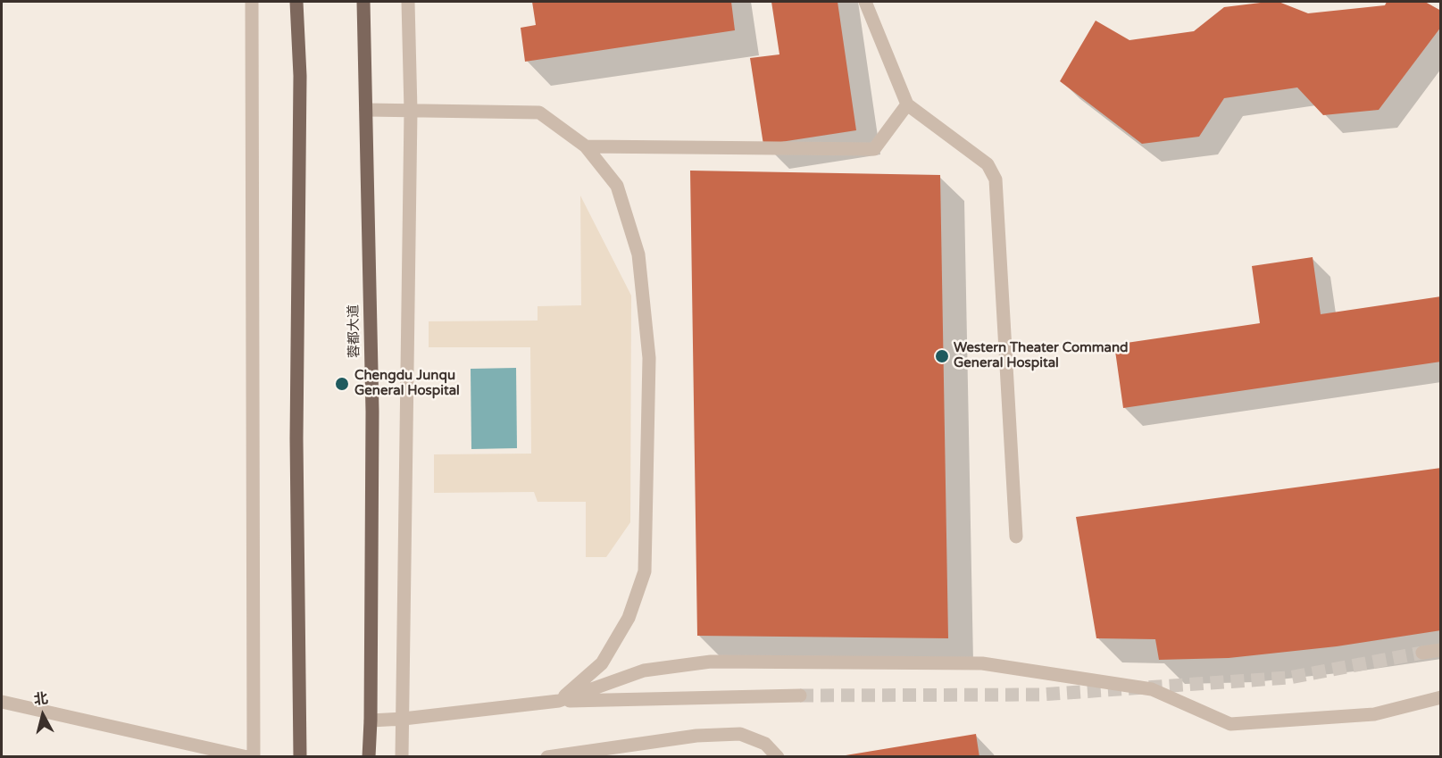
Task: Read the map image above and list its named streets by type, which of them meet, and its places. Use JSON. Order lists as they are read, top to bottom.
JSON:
{
  "streets": {
    "main road": ["蓉都大道"]
  },
  "places": ["Western Theater Command General Hospital", "Chengdu Junqu General Hospital"],
  "north": "top"
}
